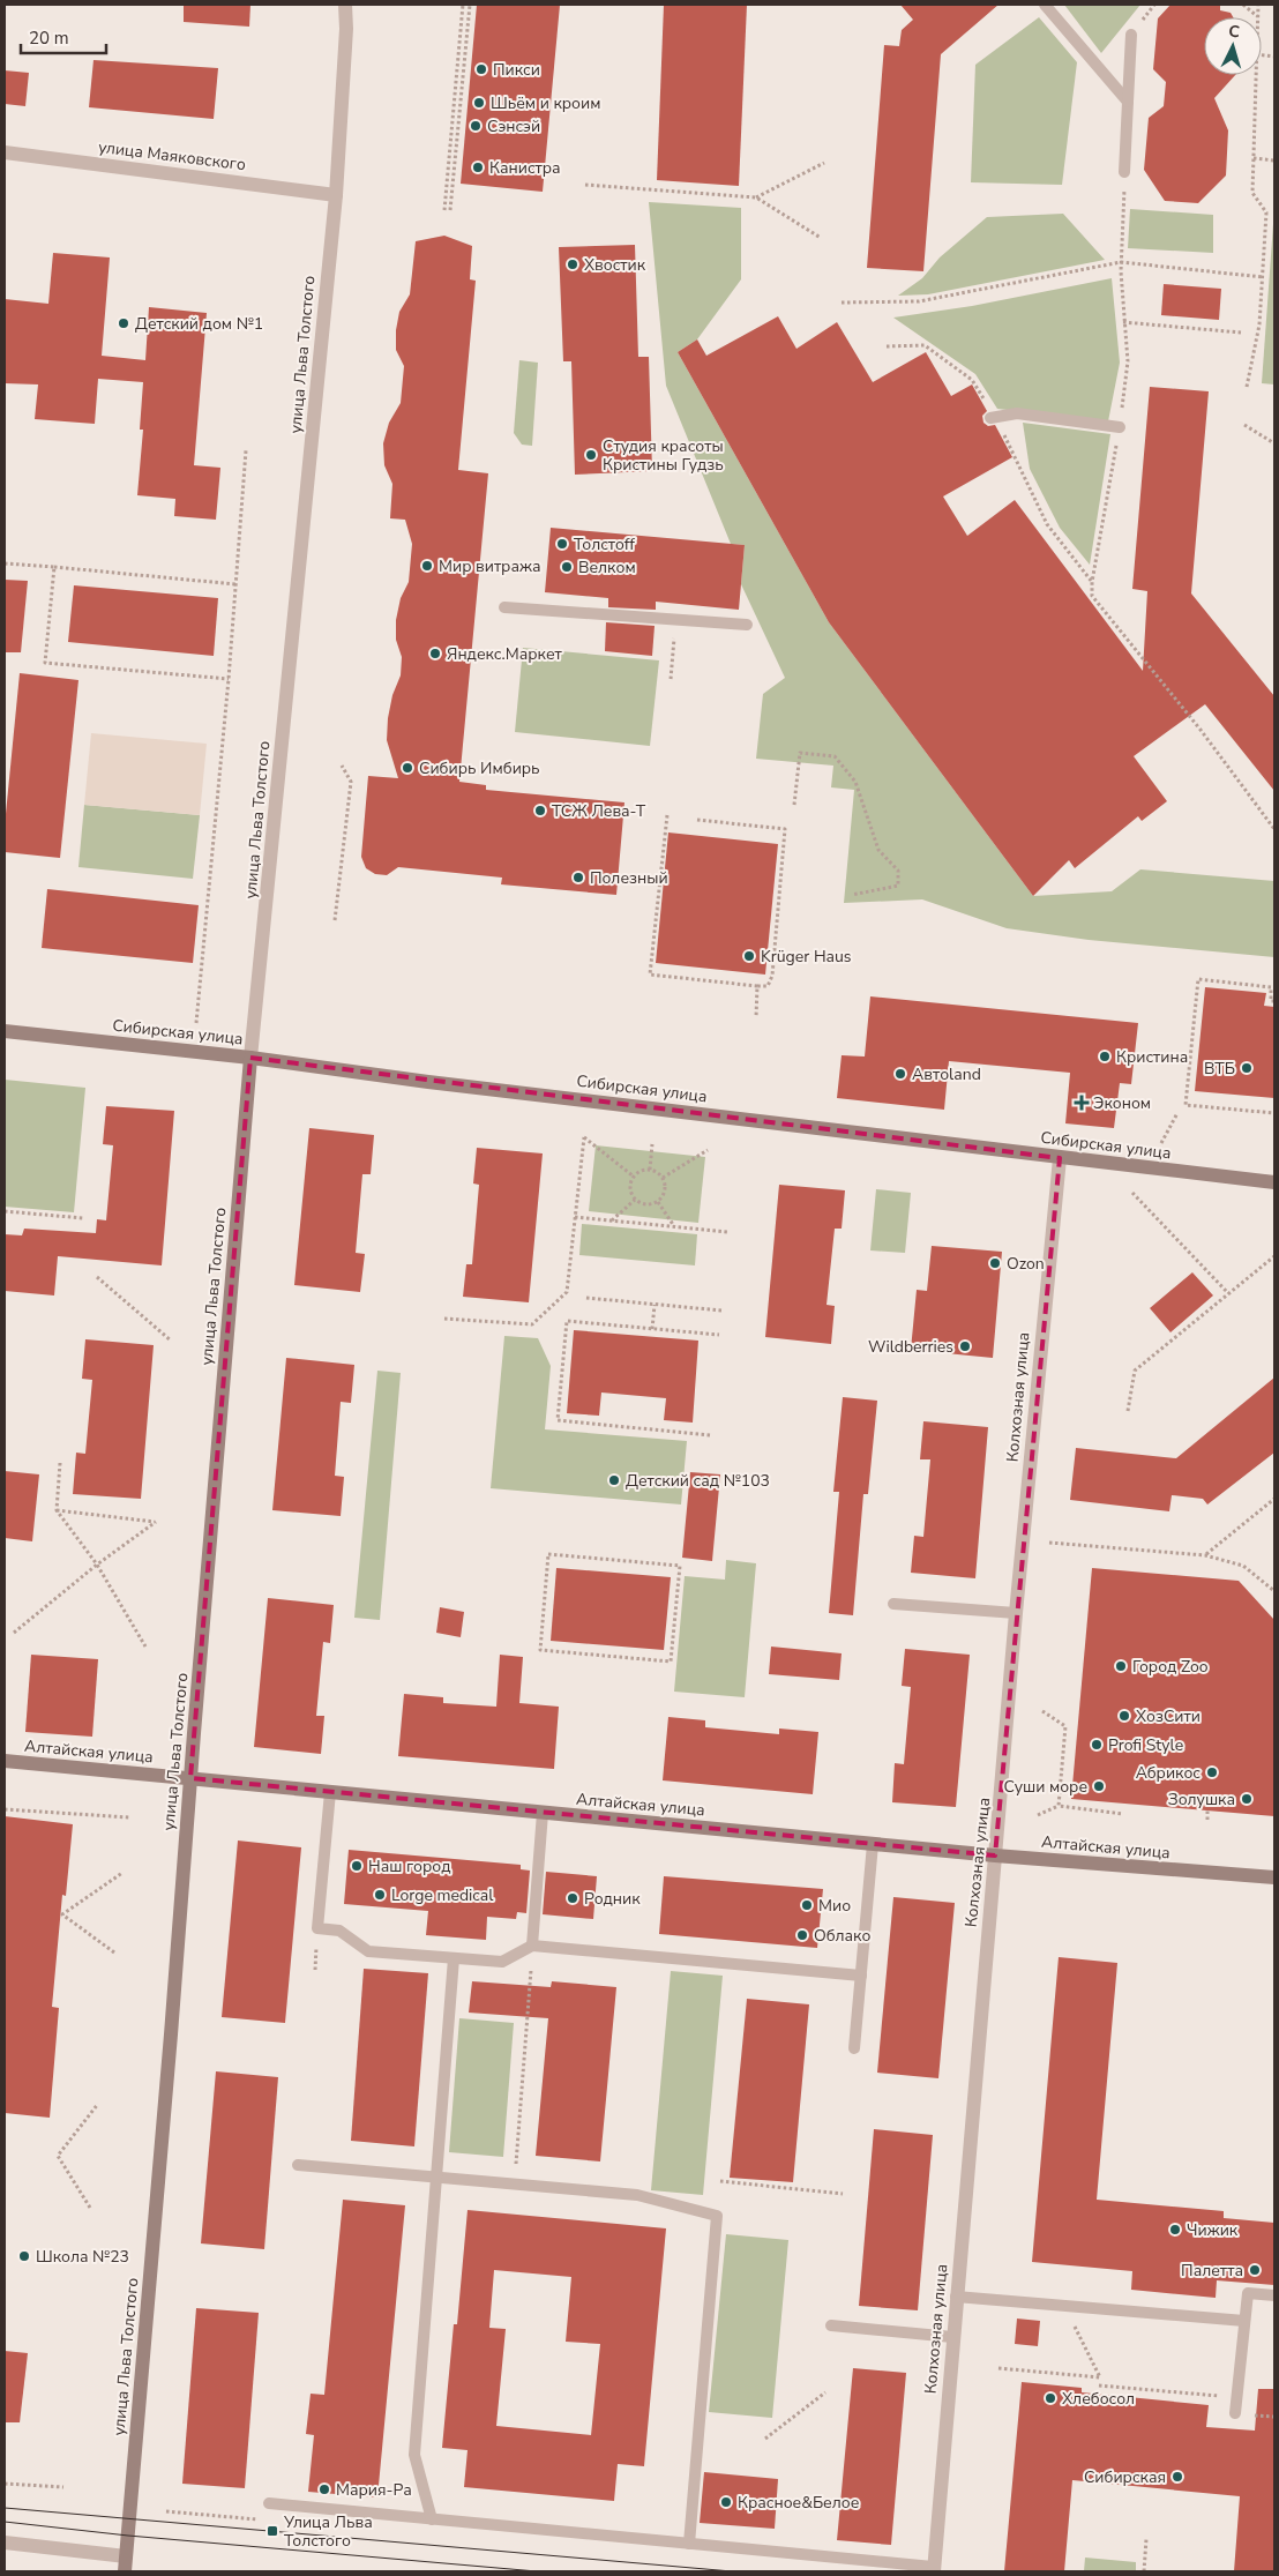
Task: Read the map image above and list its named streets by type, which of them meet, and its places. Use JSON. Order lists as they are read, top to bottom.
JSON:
{
  "streets": {
    "main road": ["улица Льва Толстого", "Сибирская улица", "Алтайская улица"],
    "street": ["улица Маяковского", "Колхозная улица"]
  },
  "crossings": [
    ["улица Маяковского", "улица Льва Толстого"],
    ["улица Льва Толстого", "Сибирская улица"],
    ["улица Льва Толстого", "Алтайская улица"],
    ["Сибирская улица", "Колхозная улица"],
    ["Колхозная улица", "Алтайская улица"]
  ],
  "places": {
    "other": [
      "Пикси",
      "Шьём и кроим",
      "Сэнсэй",
      "Канистра",
      "Хвостик",
      "Детский дом №1",
      "Студия красоты Кристины Гудзь",
      "Толстoff",
      "Мир витража",
      "Велком",
      "Яндекс.Маркет",
      "Сибирь Имбирь",
      "ТСЖ Лева-Т",
      "Полезный",
      "Krüger Haus",
      "Кристина",
      "ВТБ",
      "Автоland",
      "Ozon",
      "Wildberries",
      "Детский сад №103",
      "Город Zoo",
      "ХозСити",
      "Profi Style",
      "Абрикос",
      "Суши море",
      "Золушка",
      "Наш город",
      "Lorge medical",
      "Родник",
      "Мио",
      "Облако",
      "Чижик",
      "Школа №23",
      "Палетта",
      "Хлебосол",
      "Сибирская",
      "Мария-Ра",
      "Красное&Белое"
    ],
    "health": ["Эконом"],
    "transit": ["Улица Льва Толстого"]
  },
  "scale_bar": "20 m",
  "north": "top"
}
